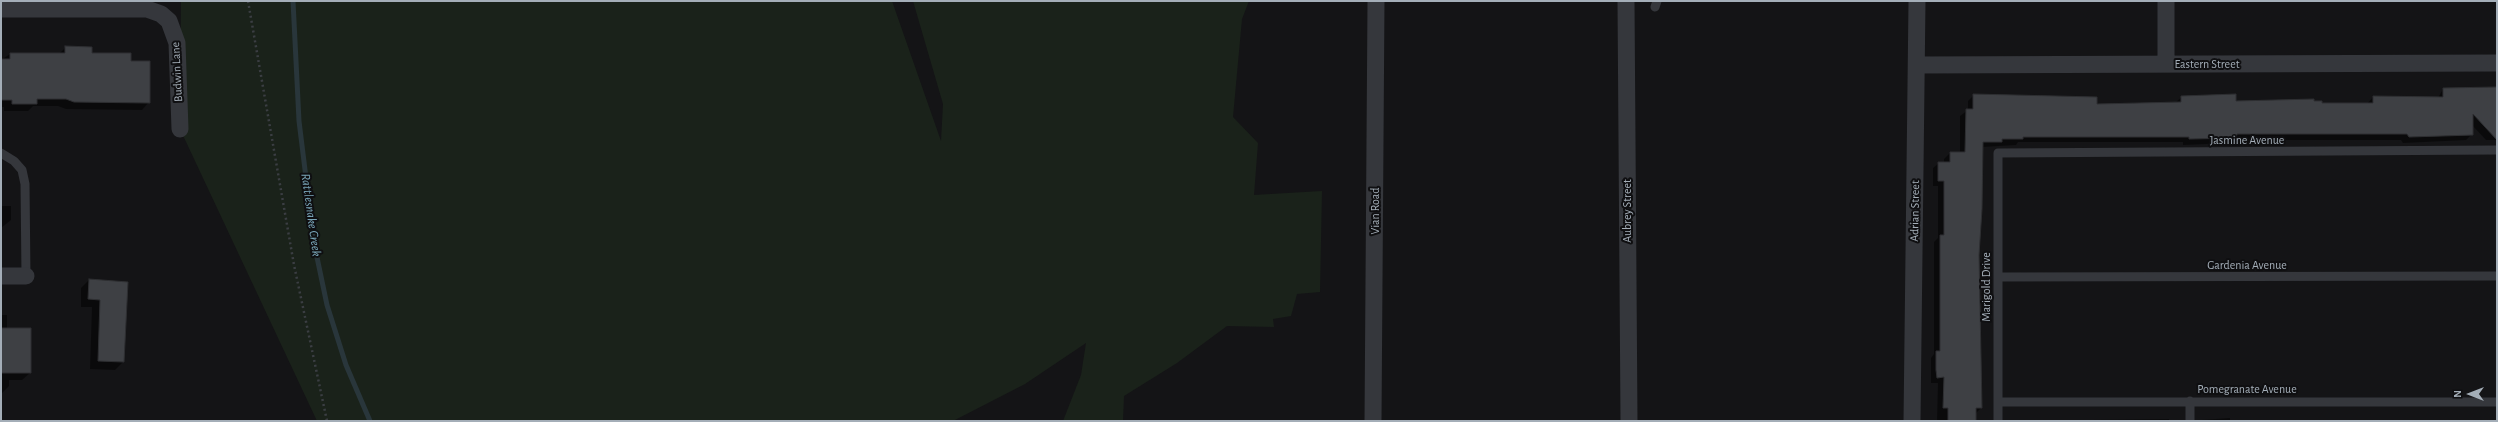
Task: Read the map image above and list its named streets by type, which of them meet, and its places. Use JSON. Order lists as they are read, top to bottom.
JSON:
{
  "streets": {
    "street": [
      "Eastern Street",
      "Budwin Lane",
      "Vian Road",
      "Aubrey Street",
      "Adrian Street"
    ],
    "lane": [
      "Jasmine Avenue",
      "Gardenia Avenue",
      "Marigold Drive",
      "Pomegranate Avenue"
    ]
  },
  "crossings": [
    ["Eastern Street", "Adrian Street"],
    ["Jasmine Avenue", "Marigold Drive"],
    ["Gardenia Avenue", "Marigold Drive"],
    ["Marigold Drive", "Pomegranate Avenue"]
  ],
  "water": ["Rattlesnake Creek"],
  "north": "left"
}
